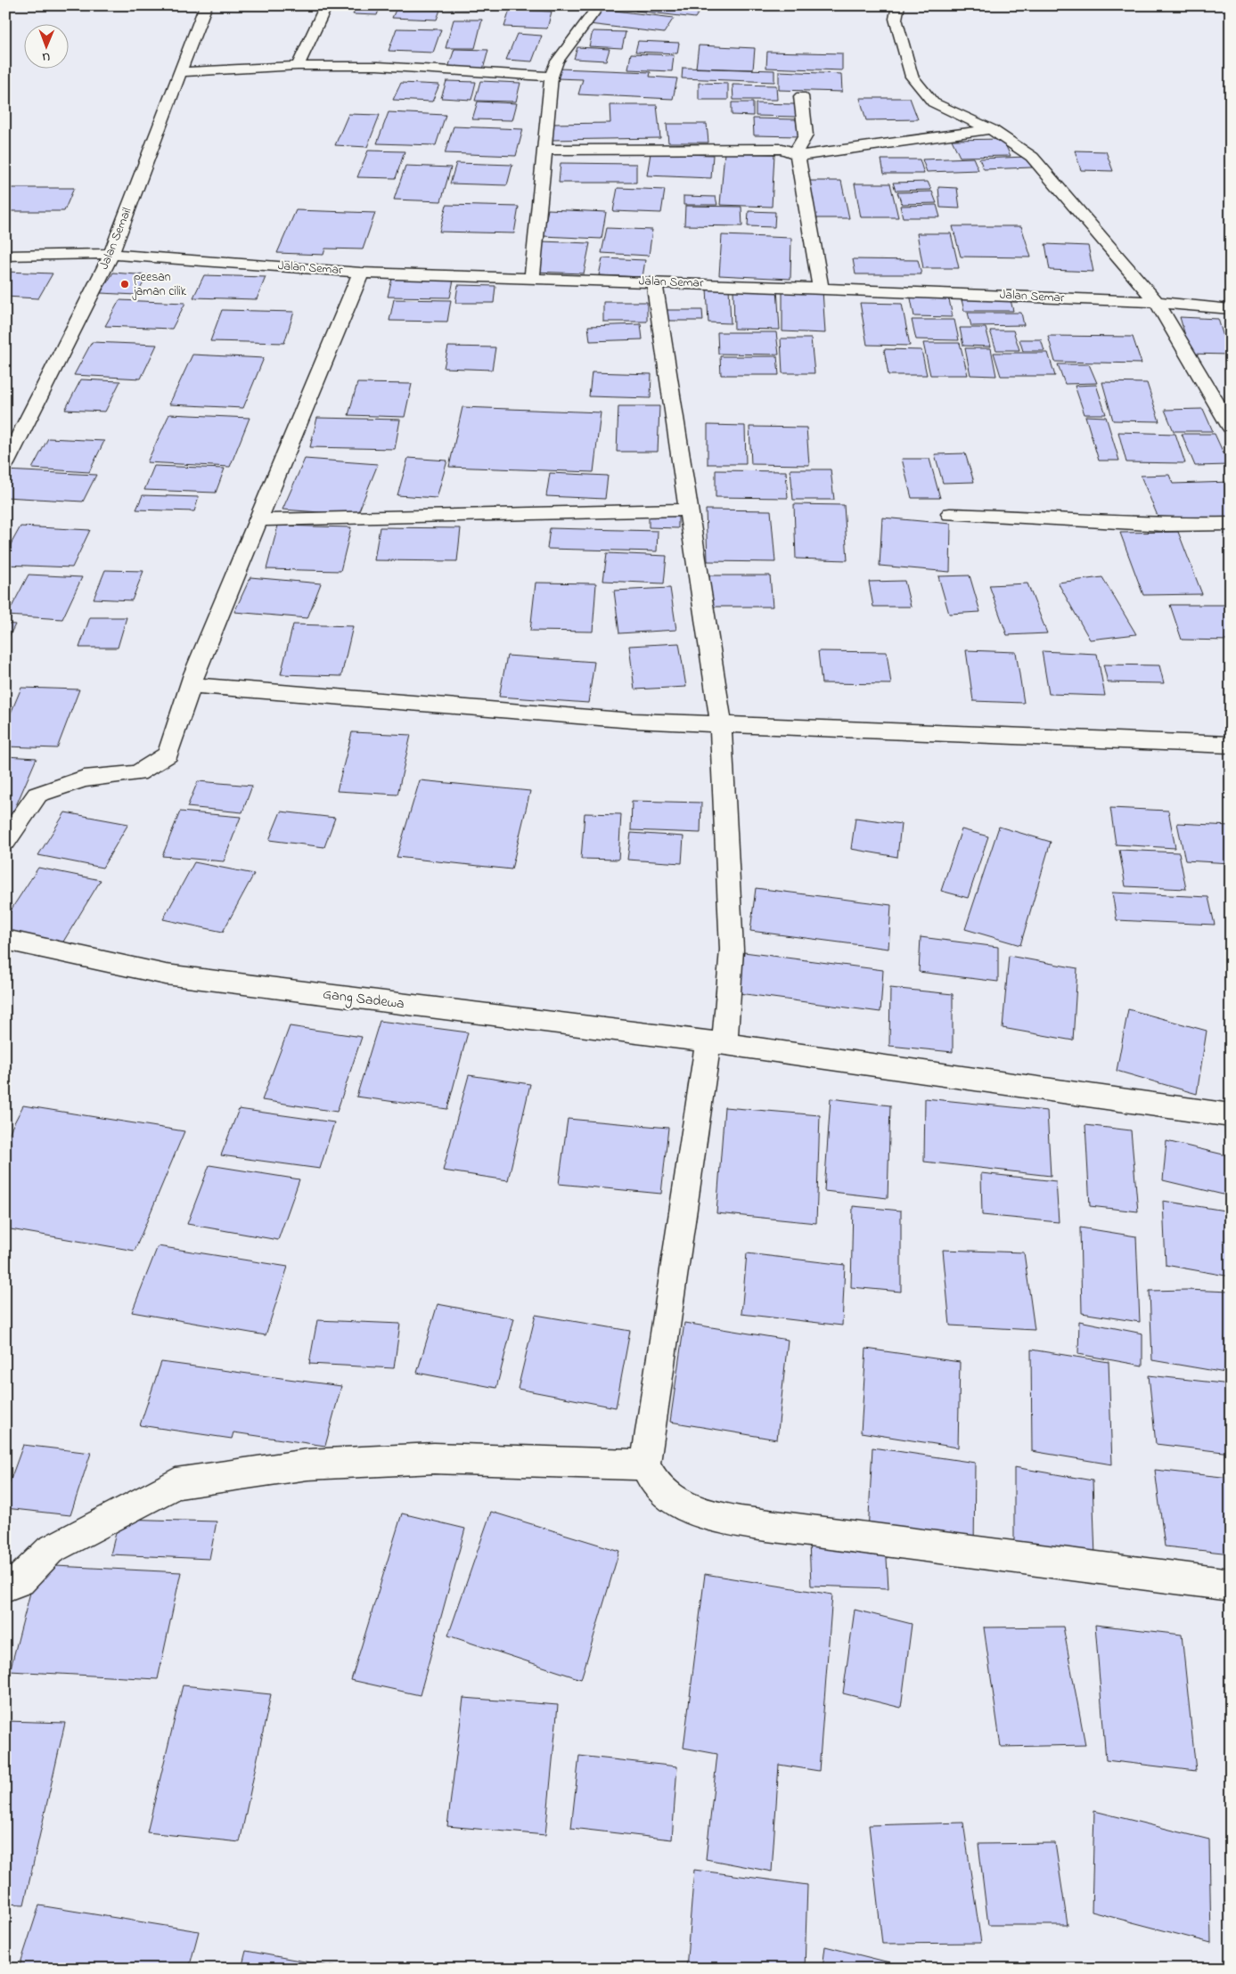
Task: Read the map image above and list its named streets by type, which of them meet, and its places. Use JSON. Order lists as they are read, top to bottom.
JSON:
{
  "streets": {
    "street": ["Jalan Semail", "Jalan Semar", "Gang Sadewa"]
  },
  "crossings": [
    ["Jalan Semail", "Jalan Semar"]
  ],
  "places": ["peesan jaman cilik"],
  "north": "bottom"
}
